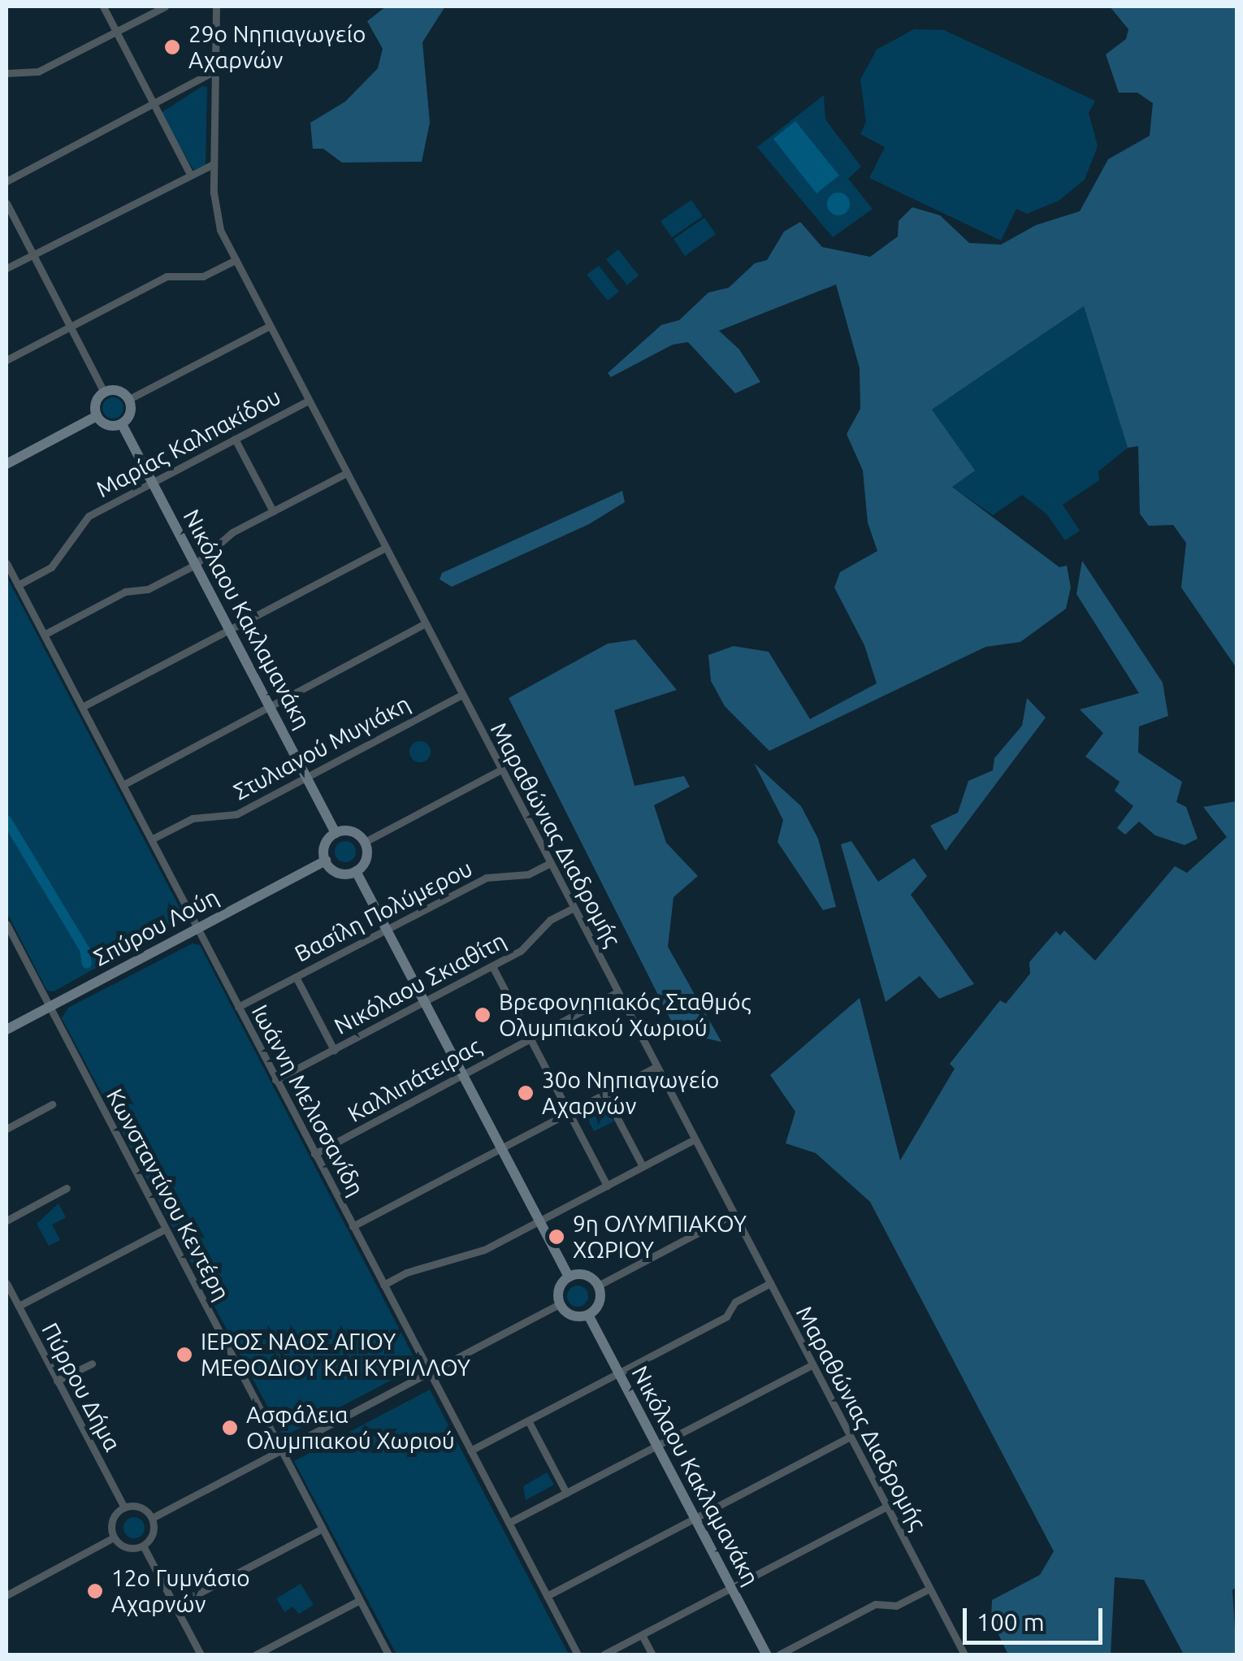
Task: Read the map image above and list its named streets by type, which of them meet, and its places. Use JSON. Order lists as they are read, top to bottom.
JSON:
{
  "streets": {
    "street": [
      "Μαρίας Καλπακίδου",
      "Νικόλαου Κακλαμανάκη",
      "Στυλιανού Μυγιάκη",
      "Μαραθώνιας Διαδρομής",
      "Βασίλη Πολύμερου",
      "Σπύρου Λούη",
      "Νικόλαου Σκιαθίτη",
      "Καλλιπάτειρας",
      "Ιωάννη Μελισσανίδη",
      "Κωνσταντίνου Κεντέρη",
      "Πύρρου Δήμα"
    ]
  },
  "crossings": [
    ["Μαρίας Καλπακίδου", "Νικόλαου Κακλαμανάκη"],
    ["Μαρίας Καλπακίδου", "Μαραθώνιας Διαδρομής"],
    ["Μαρίας Καλπακίδου", "Ιωάννη Μελισσανίδη"],
    ["Νικόλαου Κακλαμανάκη", "Στυλιανού Μυγιάκη"],
    ["Νικόλαου Κακλαμανάκη", "Σπύρου Λούη"],
    ["Στυλιανού Μυγιάκη", "Μαραθώνιας Διαδρομής"],
    ["Στυλιανού Μυγιάκη", "Ιωάννη Μελισσανίδη"],
    ["Μαραθώνιας Διαδρομής", "Βασίλη Πολύμερου"],
    ["Μαραθώνιας Διαδρομής", "Νικόλαου Σκιαθίτη"],
    ["Μαραθώνιας Διαδρομής", "Καλλιπάτειρας"],
    ["Βασίλη Πολύμερου", "Ιωάννη Μελισσανίδη"],
    ["Σπύρου Λούη", "Ιωάννη Μελισσανίδη"],
    ["Σπύρου Λούη", "Κωνσταντίνου Κεντέρη"],
    ["Νικόλαου Σκιαθίτη", "Ιωάννη Μελισσανίδη"],
    ["Καλλιπάτειρας", "Ιωάννη Μελισσανίδη"]
  ],
  "places": [
    "29ο Νηπιαγωγείο Αχαρνών",
    "Βρεφονηπιακός Σταθμός Ολυμπιακού Χωριού",
    "30ο Νηπιαγωγείο Αχαρνών",
    "9η ΟΛΥΜΠΙΑΚΟΥ ΧΩΡΙΟΥ",
    "ΙΕΡΟΣ ΝΑΟΣ ΑΓΙΟΥ ΜΕΘΟΔΙΟΥ ΚΑΙ ΚΥΡΙΛΛΟΥ",
    "Ασφάλεια Ολυμπιακού Χωριού",
    "12ο Γυμνάσιο Αχαρνών"
  ],
  "scale_bar": "100 m"
}
